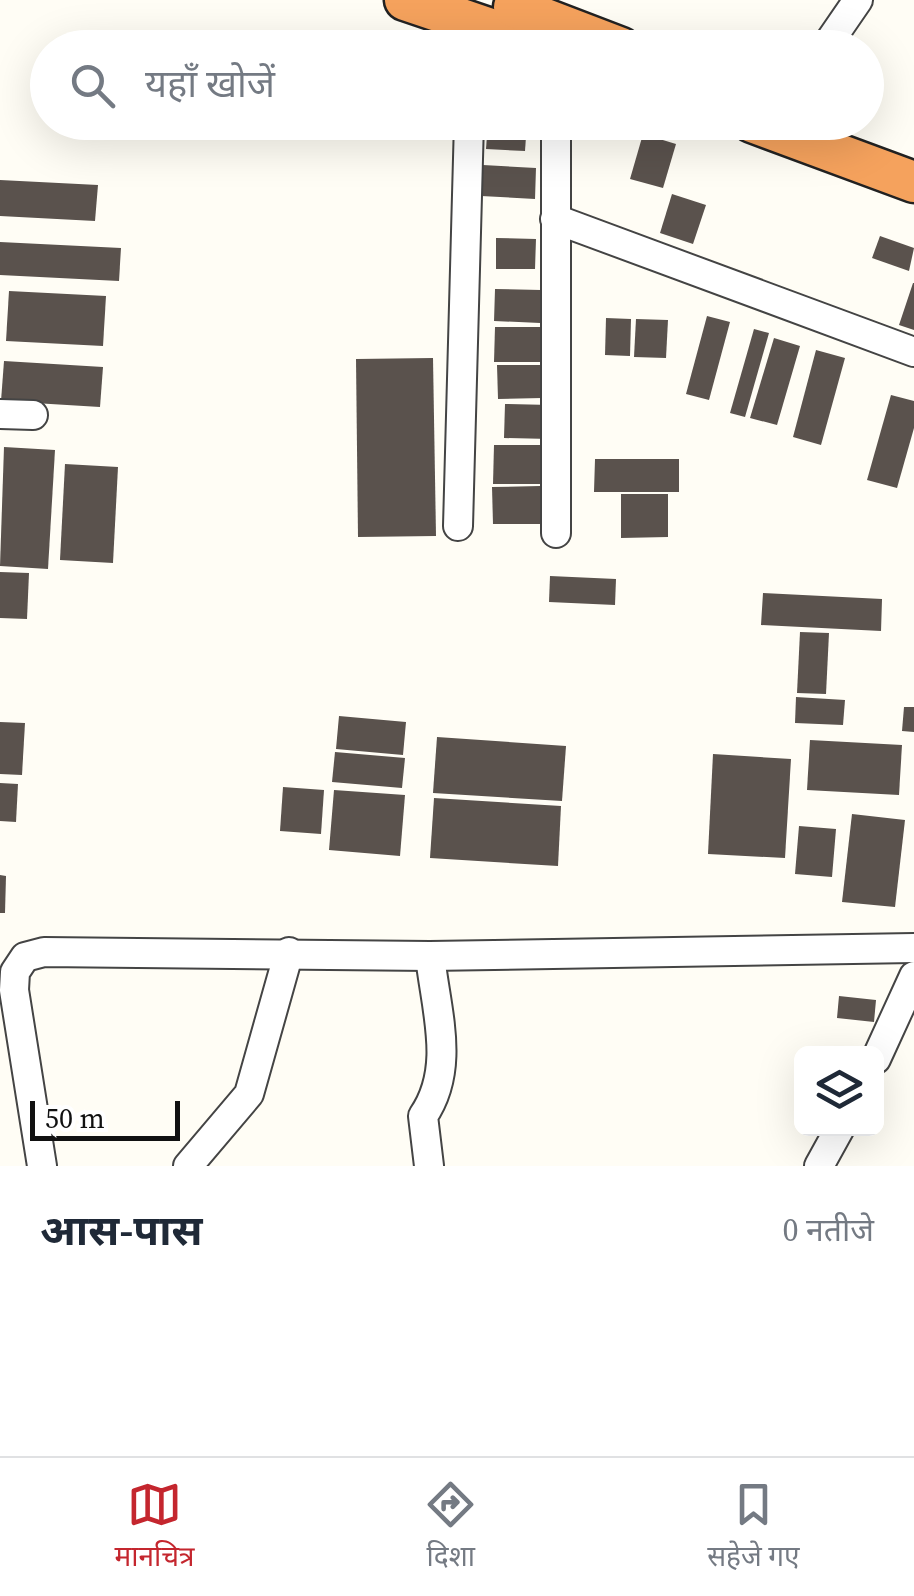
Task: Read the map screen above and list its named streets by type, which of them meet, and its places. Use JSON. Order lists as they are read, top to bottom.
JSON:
{
  "scale_bar": "50 m",
  "page": {
    "search": "यहाँ खोजें",
    "scale": "50 m",
    "heading": ["आस-पास", "0 नतीजे"],
    "nav": ["मानचित्र", "दिशा", "सहेजे गए"]
  }
}
